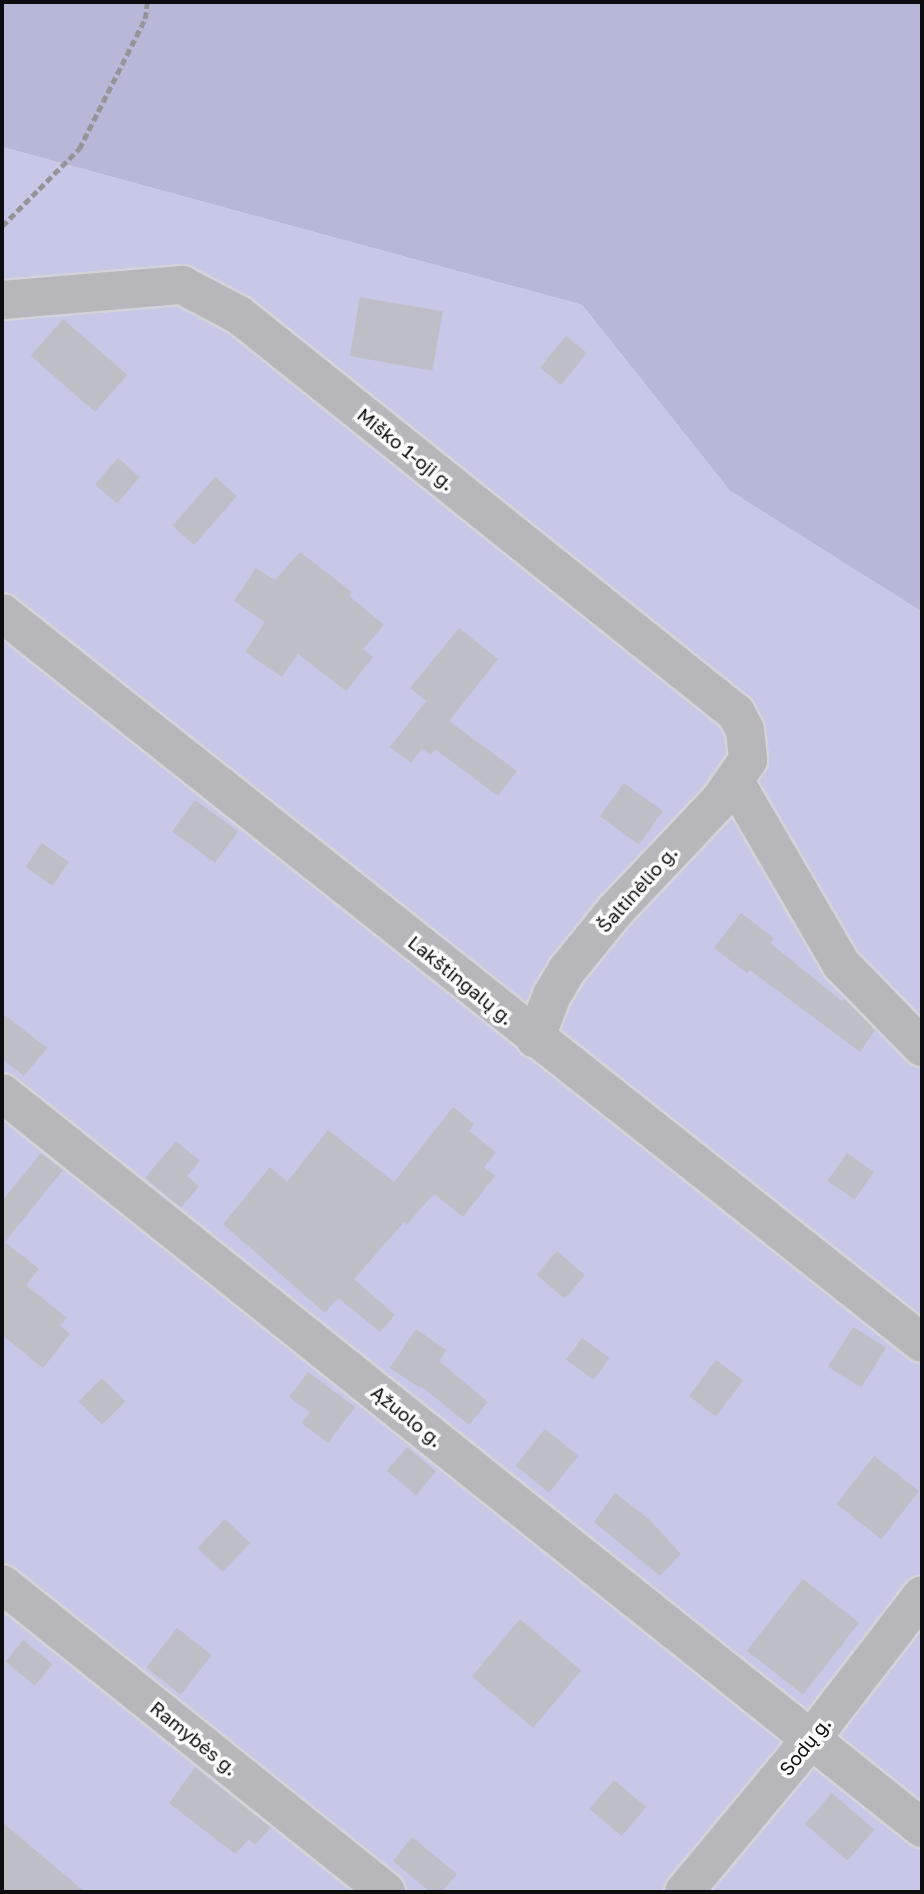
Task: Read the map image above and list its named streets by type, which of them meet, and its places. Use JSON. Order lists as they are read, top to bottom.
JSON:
{
  "streets": {
    "street": [
      "Miško 1-oji g.",
      "Šaltinėlio g.",
      "Lakštingalų g.",
      "Ąžuolo g.",
      "Ramybės g.",
      "Sodų g."
    ]
  },
  "crossings": [
    ["Miško 1-oji g.", "Šaltinėlio g."],
    ["Šaltinėlio g.", "Lakštingalų g."],
    ["Ąžuolo g.", "Sodų g."]
  ]
}
